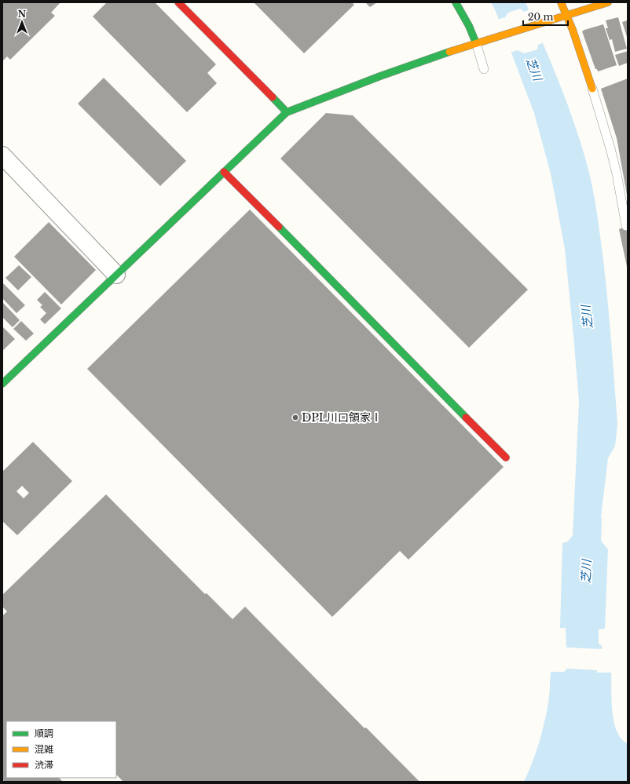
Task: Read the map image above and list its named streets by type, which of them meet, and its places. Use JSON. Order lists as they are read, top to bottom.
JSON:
{
  "water": ["芝川"],
  "places": ["DPL川口領家Ⅰ"],
  "legend": ["順調", "混雑", "渋滞"],
  "scale_bar": "20 m",
  "north": "top"
}
